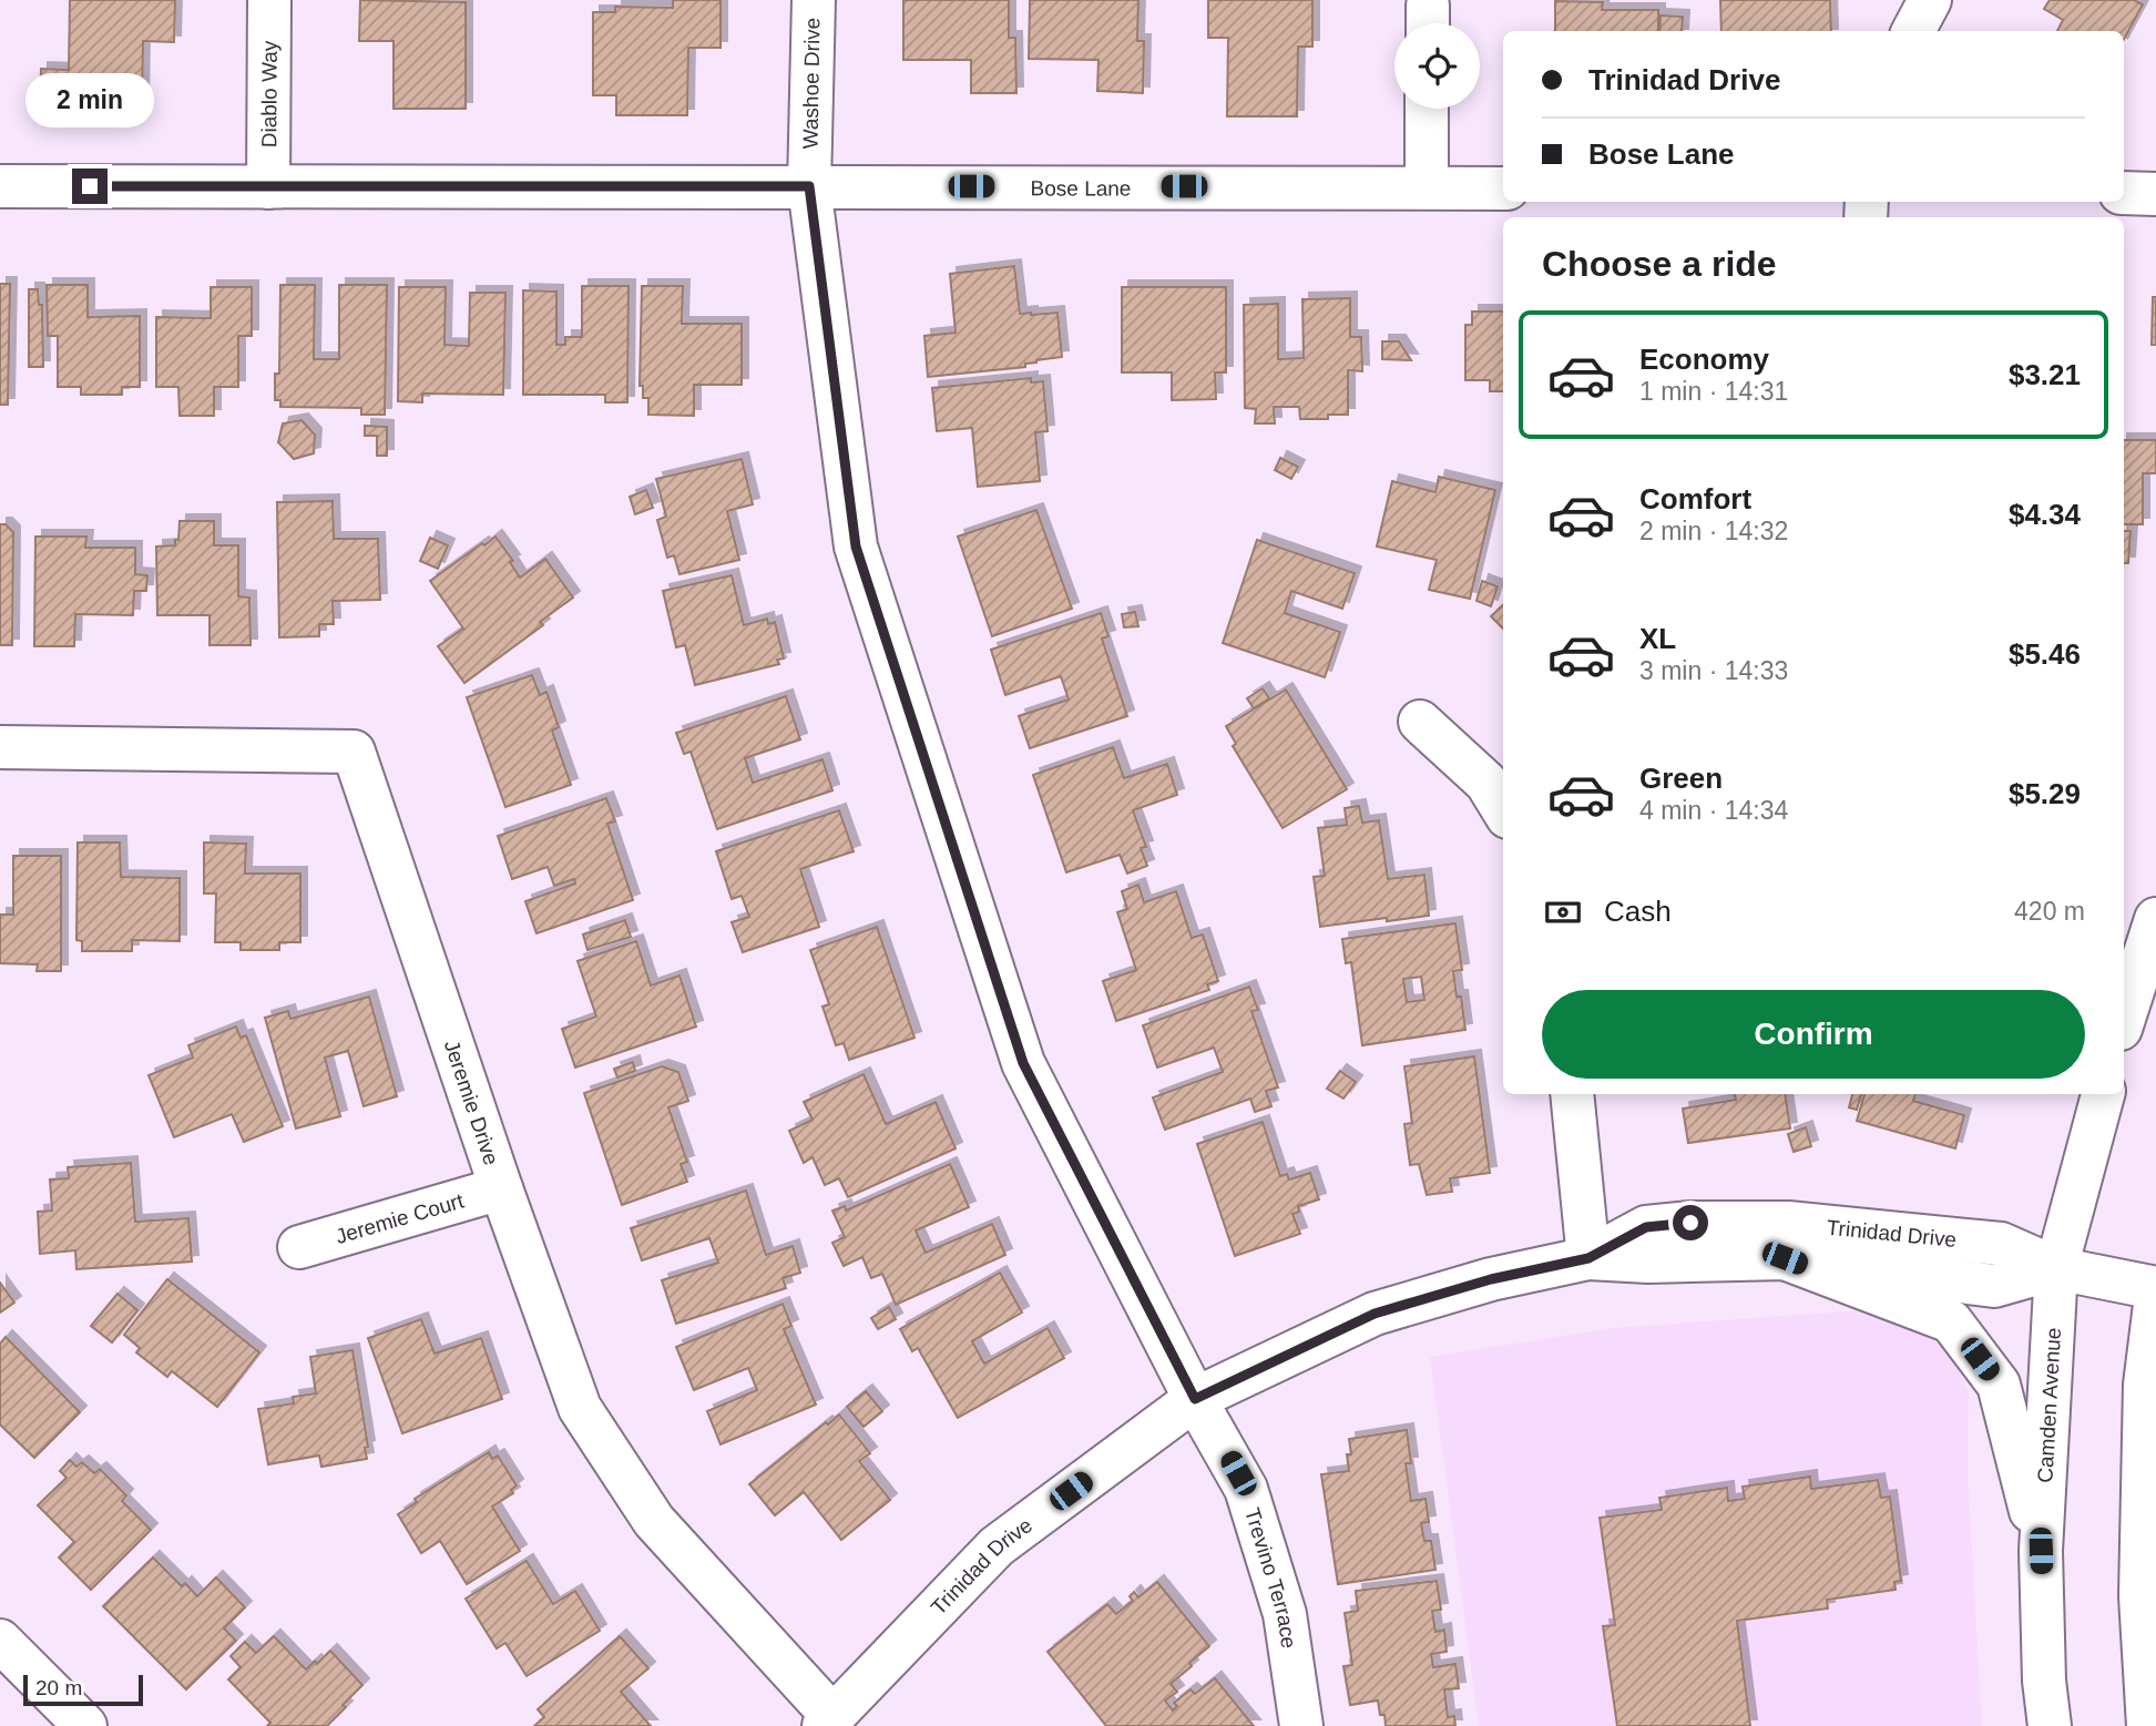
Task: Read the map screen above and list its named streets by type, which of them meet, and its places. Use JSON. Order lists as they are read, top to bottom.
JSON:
{
  "streets": {
    "street": [
      "Washoe Drive",
      "Diablo Way",
      "Bose Lane",
      "Jeremie Drive",
      "Jeremie Court",
      "Trinidad Drive",
      "Camden Avenue",
      "Trevino Terrace"
    ]
  },
  "crossings": [
    ["Washoe Drive", "Bose Lane"],
    ["Washoe Drive", "Trinidad Drive"],
    ["Washoe Drive", "Trevino Terrace"],
    ["Diablo Way", "Bose Lane"],
    ["Jeremie Drive", "Jeremie Court"],
    ["Jeremie Drive", "Trinidad Drive"],
    ["Trinidad Drive", "Camden Avenue"],
    ["Trinidad Drive", "Trevino Terrace"]
  ],
  "scale_bar": "20 m",
  "page": {
    "banner": ["Trinidad Drive", "Bose Lane"],
    "bubble": "2 min",
    "heading": "Choose a ride",
    "list": [
      {
        "name": "Economy",
        "note": "1 min · 14:31",
        "value": "$3.21"
      },
      {
        "name": "Comfort",
        "note": "2 min · 14:32",
        "value": "$4.34"
      },
      {
        "name": "XL",
        "note": "3 min · 14:33",
        "value": "$5.46"
      },
      {
        "name": "Green",
        "note": "4 min · 14:34",
        "value": "$5.29"
      }
    ],
    "pay": ["Cash", "420 m"],
    "buttons": "Confirm",
    "scale": "20 m"
  }
}
